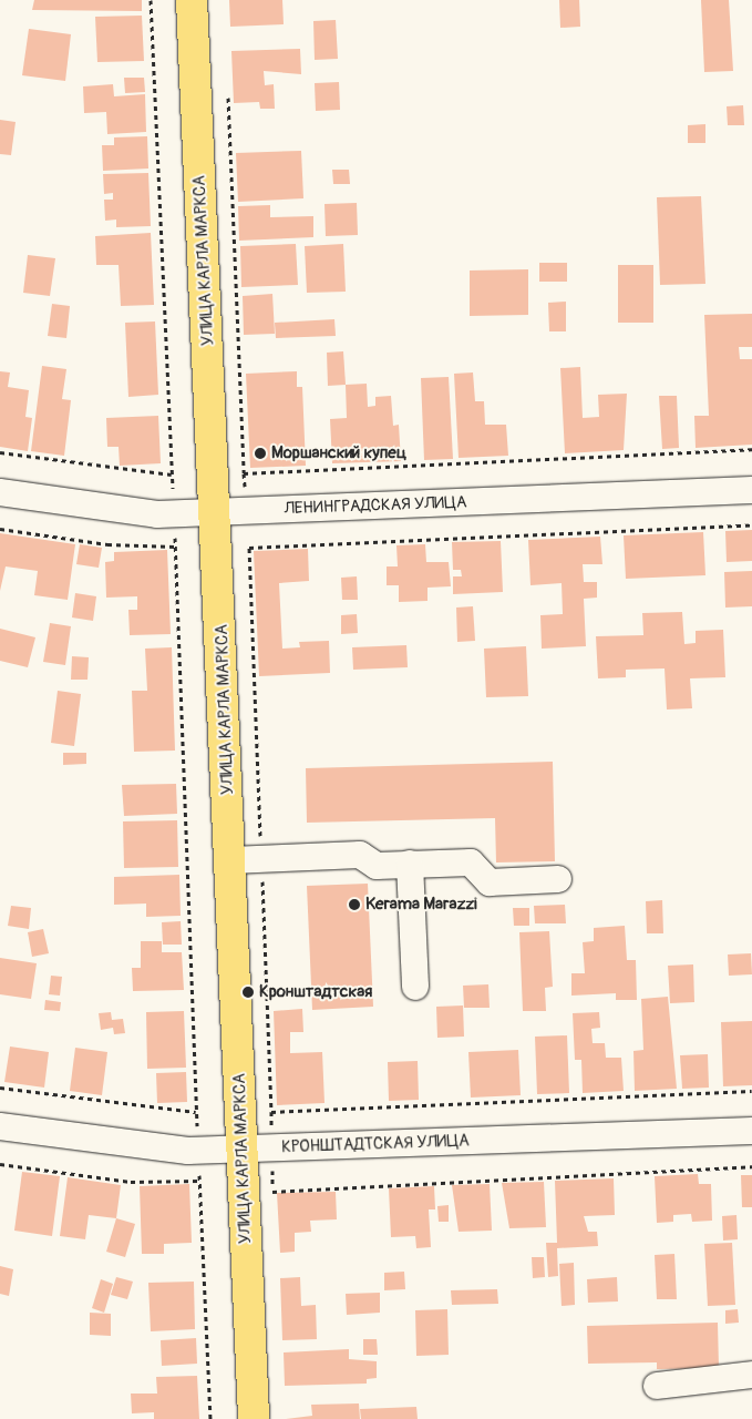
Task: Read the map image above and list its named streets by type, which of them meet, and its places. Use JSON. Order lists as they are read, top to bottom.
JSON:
{
  "streets": {
    "main road": ["УЛИЦА КАРЛА МАРКСА"],
    "street": ["ЛЕНИНГРАДСКАЯ УЛИЦА", "КРОНШТАДТСКАЯ УЛИЦА"]
  },
  "crossings": [
    ["УЛИЦА КАРЛА МАРКСА", "ЛЕНИНГРАДСКАЯ УЛИЦА"],
    ["УЛИЦА КАРЛА МАРКСА", "КРОНШТАДТСКАЯ УЛИЦА"]
  ],
  "places": ["Моршанский купец", "Kerama Marazzi", "Кронштадтская"]
}
